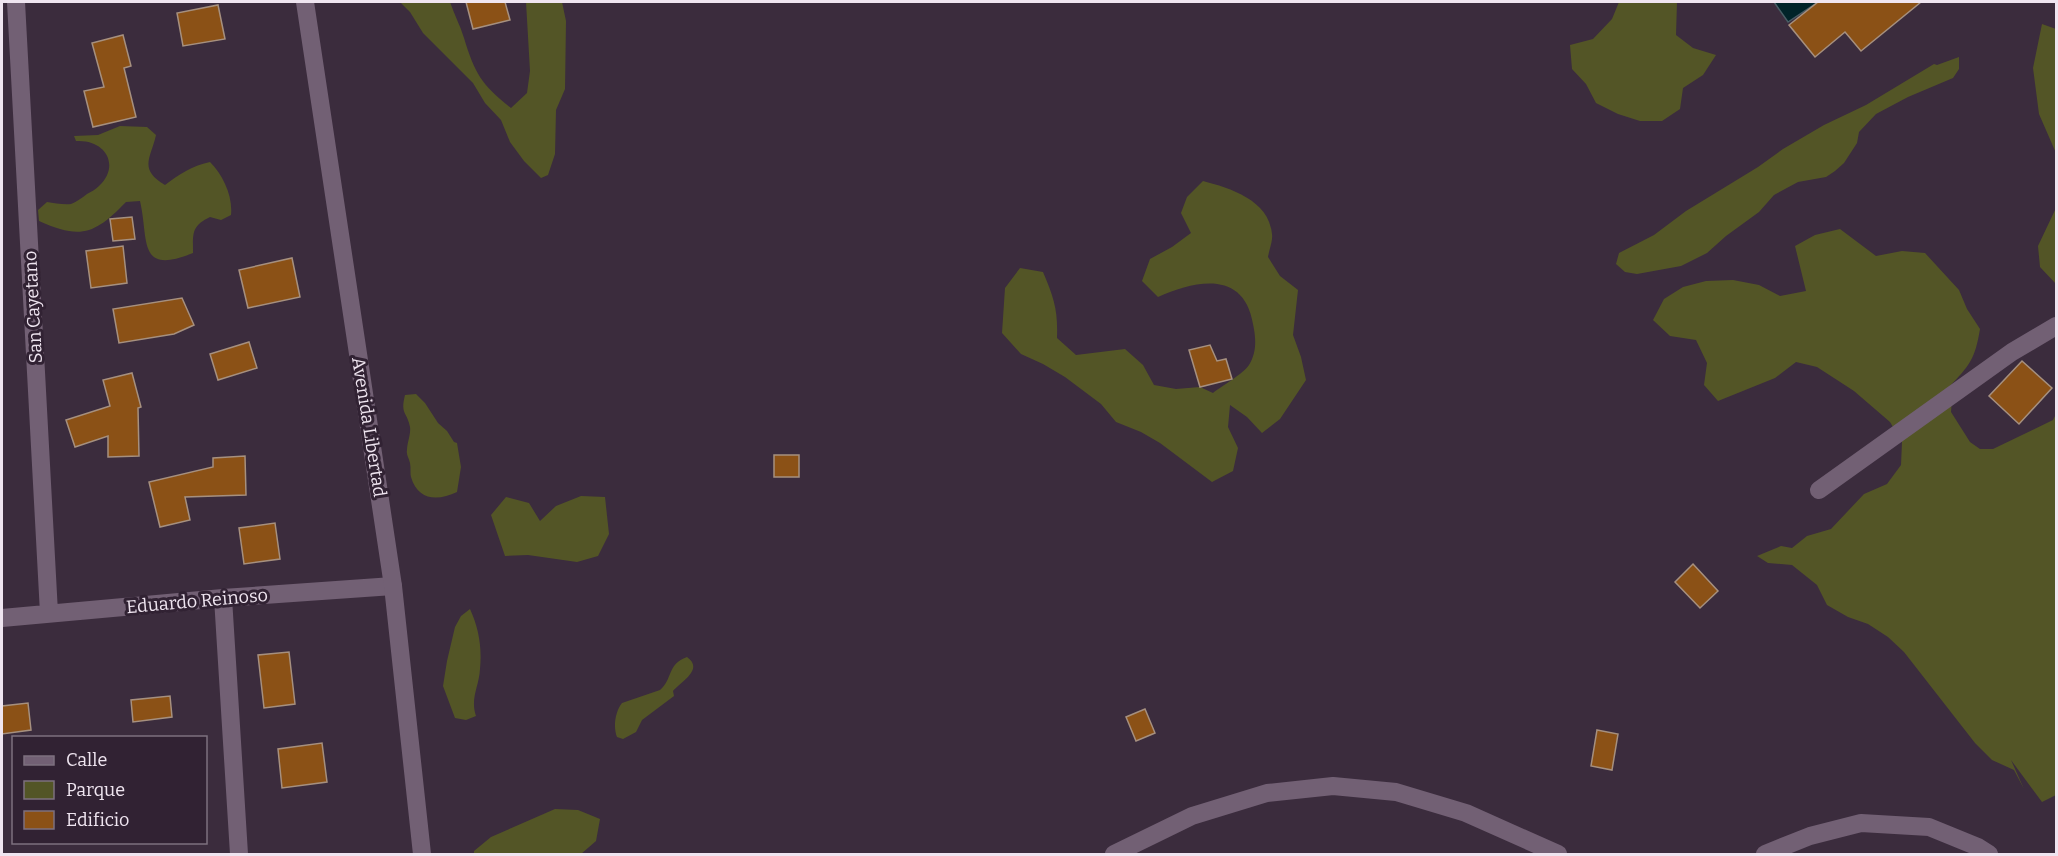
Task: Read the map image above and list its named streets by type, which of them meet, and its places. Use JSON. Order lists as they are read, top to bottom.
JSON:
{
  "streets": {
    "street": ["San Cayetano", "Avenida Libertad", "Eduardo Reinoso"]
  },
  "crossings": [
    ["San Cayetano", "Eduardo Reinoso"],
    ["Avenida Libertad", "Eduardo Reinoso"]
  ],
  "legend": ["Calle", "Parque", "Edificio"]
}
